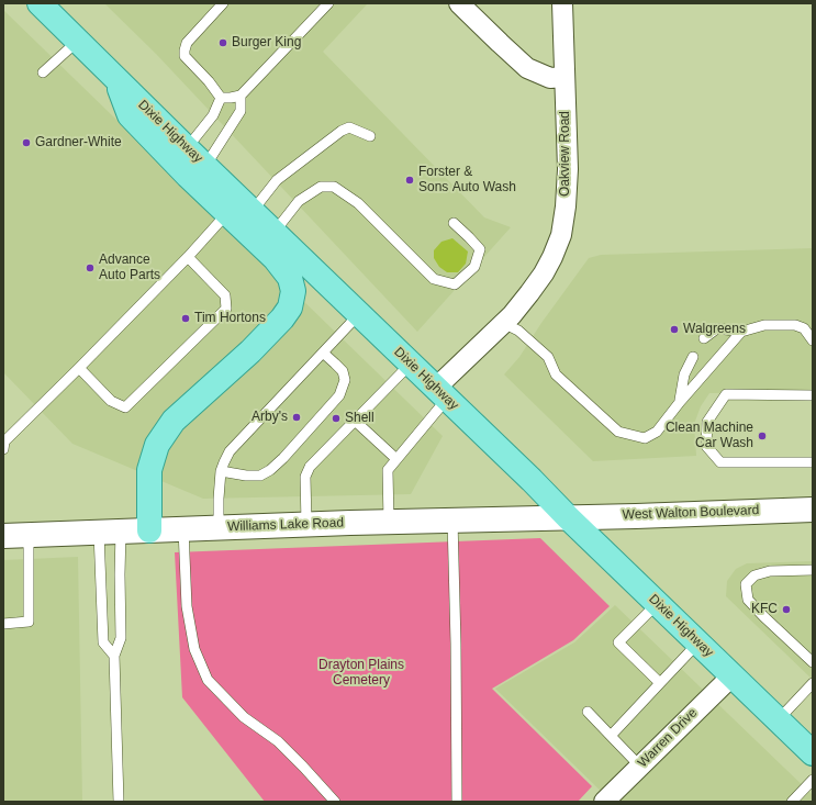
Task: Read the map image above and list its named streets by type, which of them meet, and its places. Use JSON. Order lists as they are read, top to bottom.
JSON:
{
  "streets": {
    "main road": ["Dixie Highway", "West Walton Boulevard", "Williams Lake Road"],
    "street": ["Oakview Road", "Warren Drive"]
  },
  "crossings": [
    ["Dixie Highway", "Oakview Road"],
    ["Dixie Highway", "West Walton Boulevard"],
    ["Dixie Highway", "Williams Lake Road"],
    ["Dixie Highway", "Warren Drive"],
    ["West Walton Boulevard", "Williams Lake Road"]
  ],
  "parks": ["Drayton Plains Cemetery"],
  "places": [
    "Burger King",
    "Gardner-White",
    "Forster & Sons Auto Wash",
    "Advance Auto Parts",
    "Tim Hortons",
    "Walgreens",
    "Arby's",
    "Shell",
    "Clean Machine Car Wash",
    "KFC"
  ]
}
